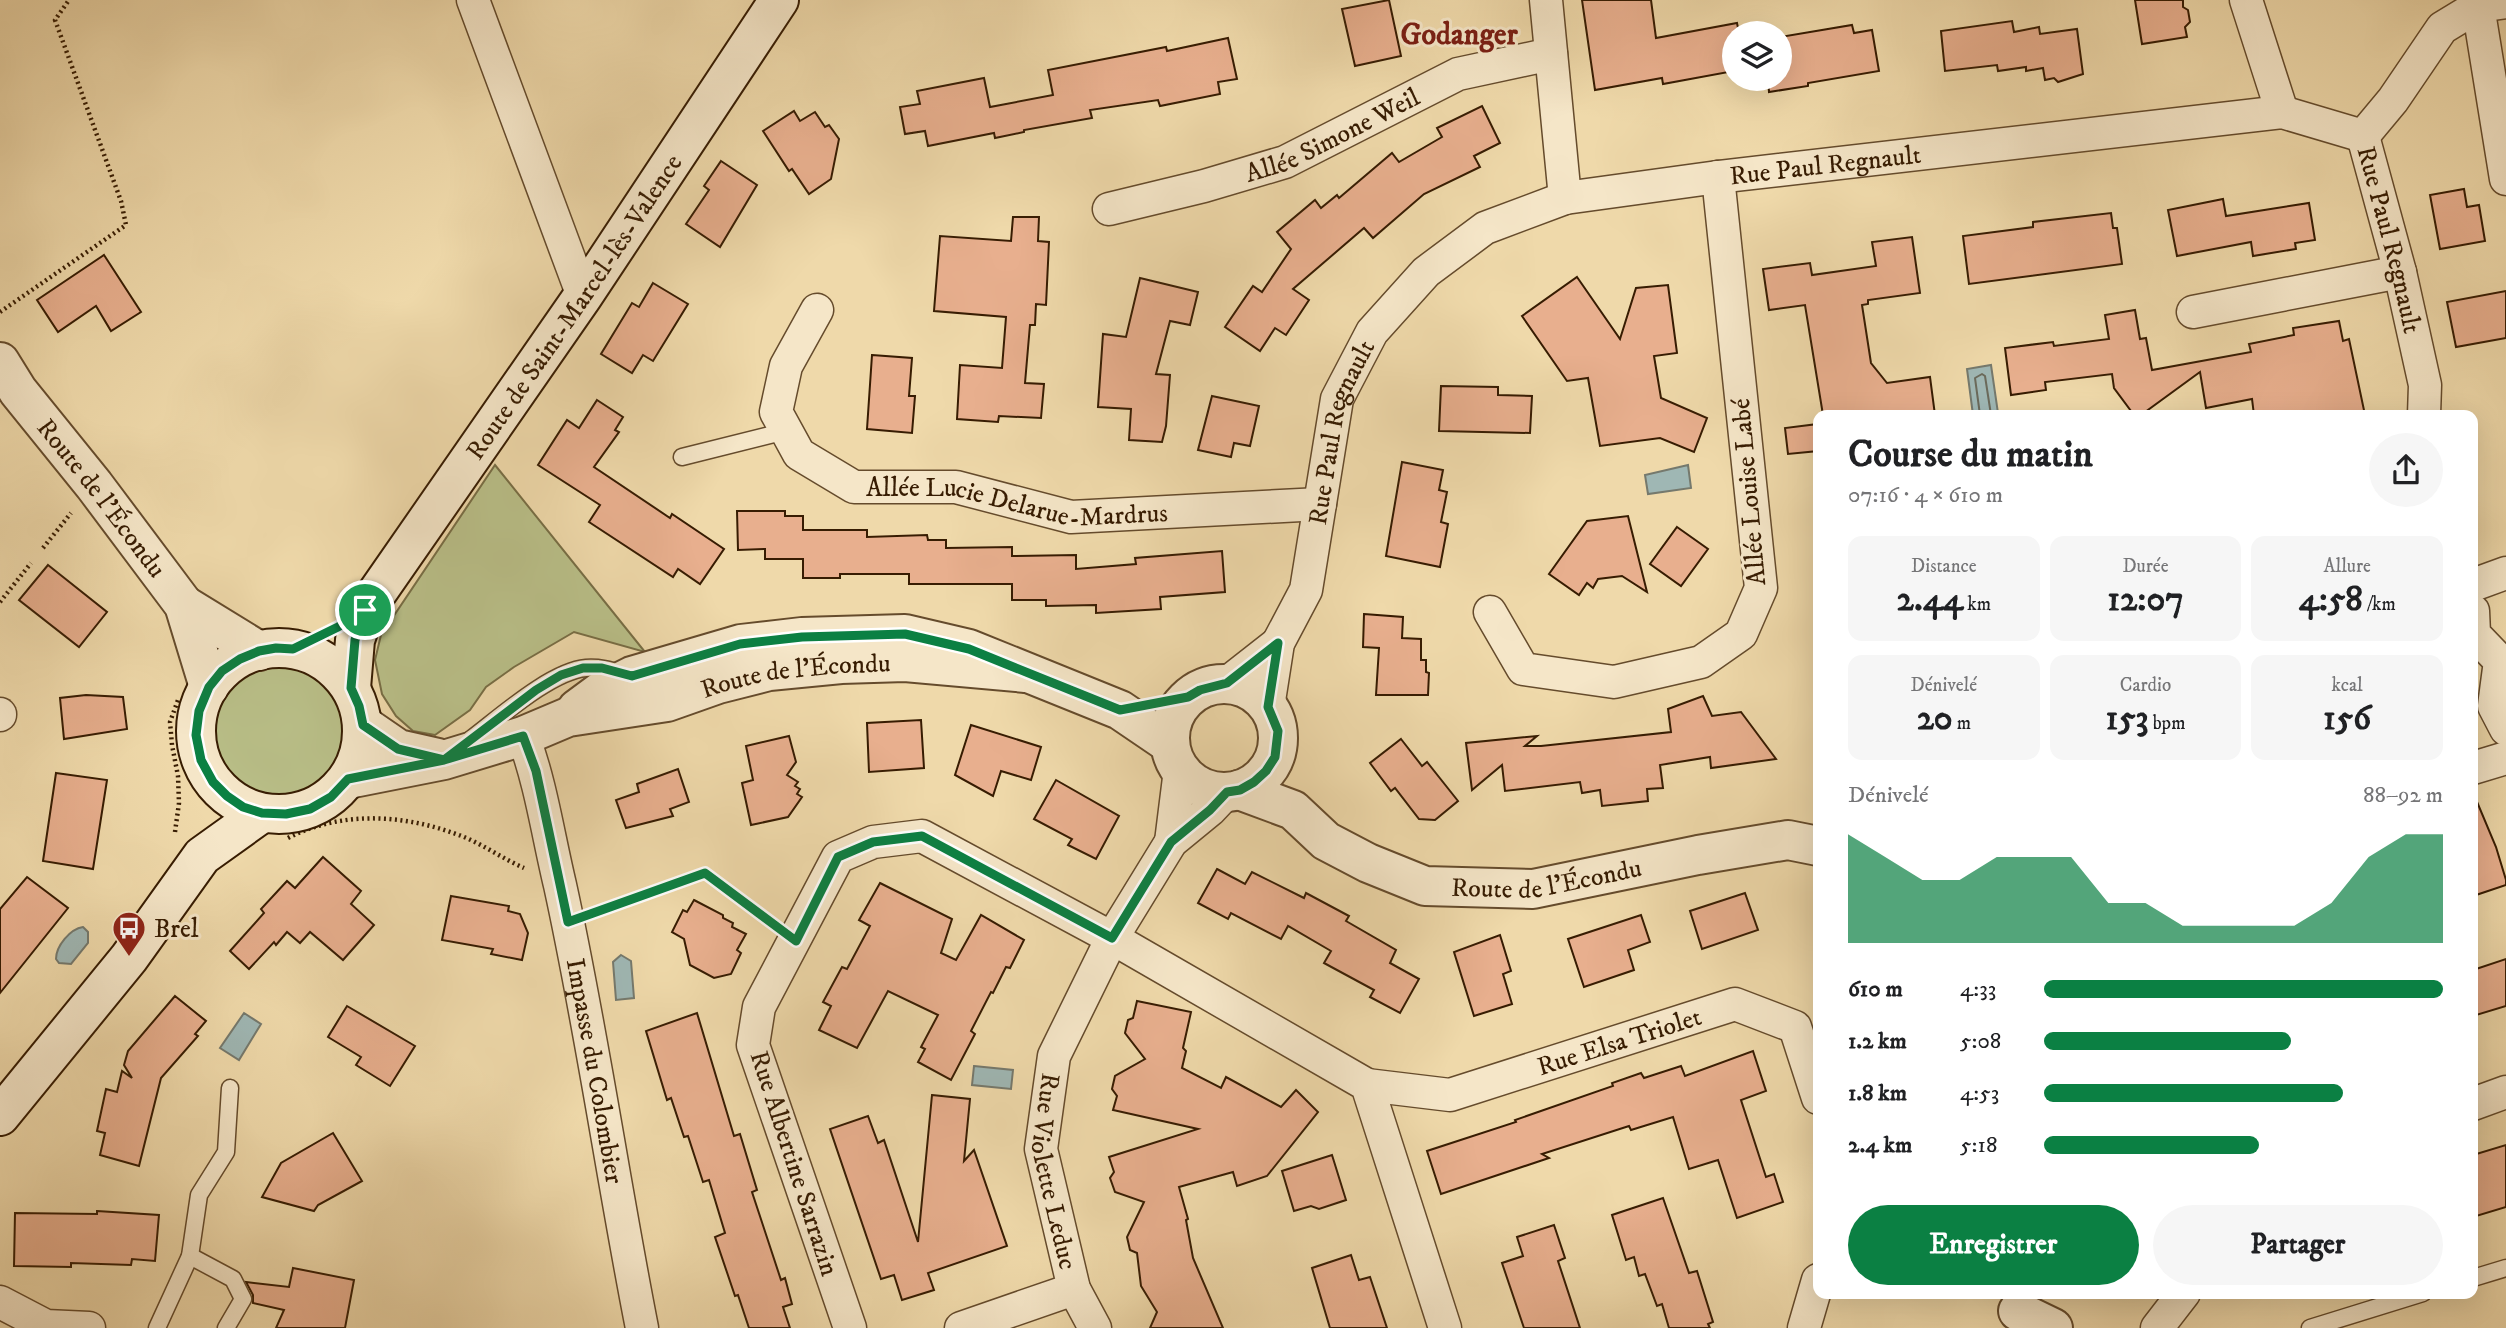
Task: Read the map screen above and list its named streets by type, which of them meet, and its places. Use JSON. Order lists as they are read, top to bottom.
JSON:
{
  "streets": {
    "street": [
      "Allée Simone Weil",
      "Rue Paul Regnault",
      "Route de Saint-Marcel-lès-Valence",
      "Allée Louise Labé",
      "Route de l'Écondu",
      "Allée Lucie Delarue-Mardrus",
      "Rue Elsa Triolet",
      "Impasse du Colombier",
      "Rue Albertine Sarrazin",
      "Rue Violette Leduc"
    ]
  },
  "crossings": [
    ["Rue Paul Regnault", "Allée Louise Labé"],
    ["Rue Paul Regnault", "Route de l'Écondu"],
    ["Rue Paul Regnault", "Allée Lucie Delarue-Mardrus"],
    ["Route de Saint-Marcel-lès-Valence", "Route de l'Écondu"],
    ["Route de l'Écondu", "Impasse du Colombier"],
    ["Rue Elsa Triolet", "Rue Albertine Sarrazin"],
    ["Rue Albertine Sarrazin", "Rue Violette Leduc"]
  ],
  "districts": ["Godanger"],
  "places": {
    "bus stop": ["Brel"]
  },
  "page": {
    "heading": ["Course du matin", "07:16 · 4 × 610 m"],
    "stats": [
      ["Distance", "2.44 km"],
      ["Durée", "12:07"],
      ["Allure", "4:58 /km"],
      ["Dénivelé", "20 m"],
      ["Cardio", "153 bpm"],
      ["kcal", "156"]
    ],
    "chart": ["Dénivelé", "88–92 m"],
    "list": [
      {
        "name": "610 m",
        "note": "4:33"
      },
      {
        "name": "1.2 km",
        "note": "5:08"
      },
      {
        "name": "1.8 km",
        "note": "4:53"
      },
      {
        "name": "2.4 km",
        "note": "5:18"
      }
    ],
    "buttons": ["Enregistrer", "Partager"]
  }
}
